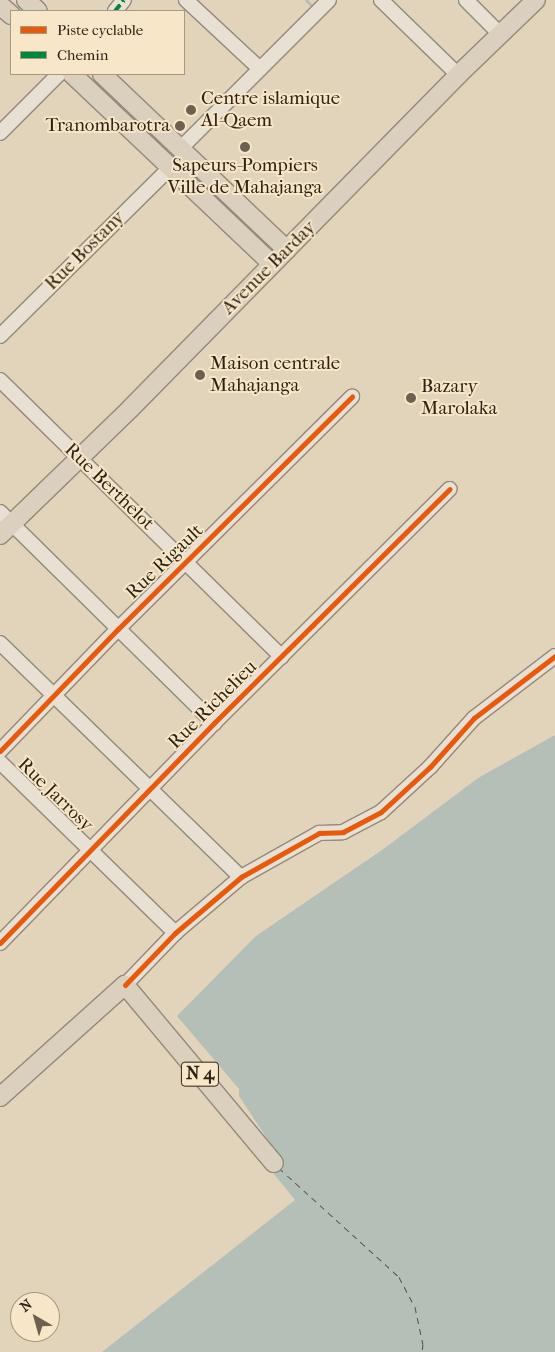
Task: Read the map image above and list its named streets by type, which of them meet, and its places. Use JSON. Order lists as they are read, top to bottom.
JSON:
{
  "streets": {
    "main road": ["Avenue Barday", "N 4"],
    "street": [
      "Rue Bostany",
      "Rue Berthelot",
      "Rue Rigault",
      "Rue Richelieu",
      "Rue Jarrosy"
    ]
  },
  "crossings": [
    ["Avenue Barday", "Rue Berthelot"],
    ["Rue Berthelot", "Rue Rigault"],
    ["Rue Berthelot", "Rue Richelieu"],
    ["Rue Richelieu", "Rue Jarrosy"]
  ],
  "places": [
    "Centre islamique Al-Qaem",
    "Tranombarotra",
    "Sapeurs-Pompiers Ville de Mahajanga",
    "Maison centrale Mahajanga",
    "Bazary Marolaka"
  ],
  "legend": ["Piste cyclable", "Chemin"],
  "north": "top left"
}
